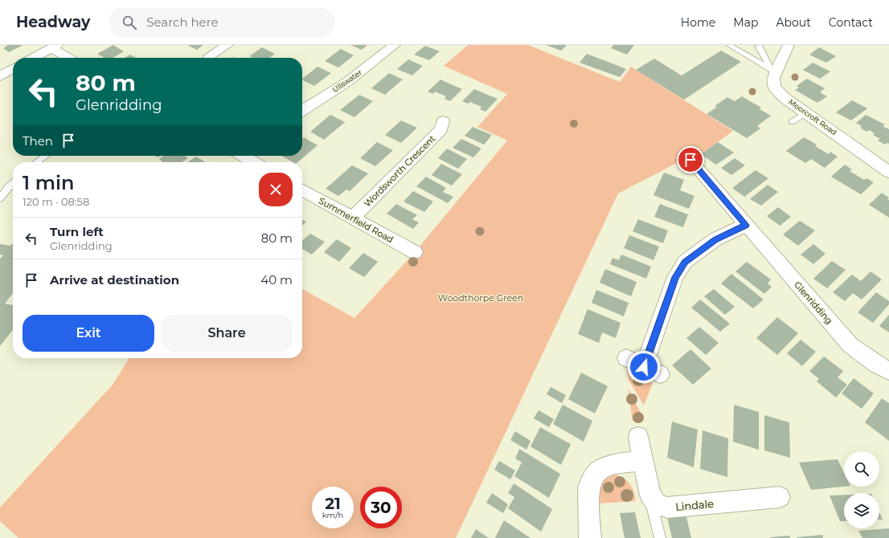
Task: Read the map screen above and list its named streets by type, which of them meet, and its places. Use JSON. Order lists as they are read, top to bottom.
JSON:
{
  "streets": {
    "street": [
      "Ullswater",
      "Moorcroft Road",
      "Wordsworth Crescent",
      "Summerfield Road",
      "Glenridding",
      "Lindale"
    ]
  },
  "crossings": [
    ["Wordsworth Crescent", "Summerfield Road"]
  ],
  "parks": ["Woodthorpe Green"],
  "page": {
    "header": "Headway",
    "search": "Search here",
    "nav": [
      "Home",
      "Map",
      "About",
      "Contact"
    ],
    "turn": ["80 m", "Glenridding"],
    "then": "Then",
    "heading": ["1 min", "120 m · 08:58"],
    "list": [
      {
        "name": "Turn left",
        "note": "Glenridding",
        "value": "80 m"
      },
      {
        "name": "Arrive at destination",
        "value": "40 m"
      }
    ],
    "buttons": ["Exit", "Share"],
    "speed": "21 km/h",
    "limit": "30"
  }
}
